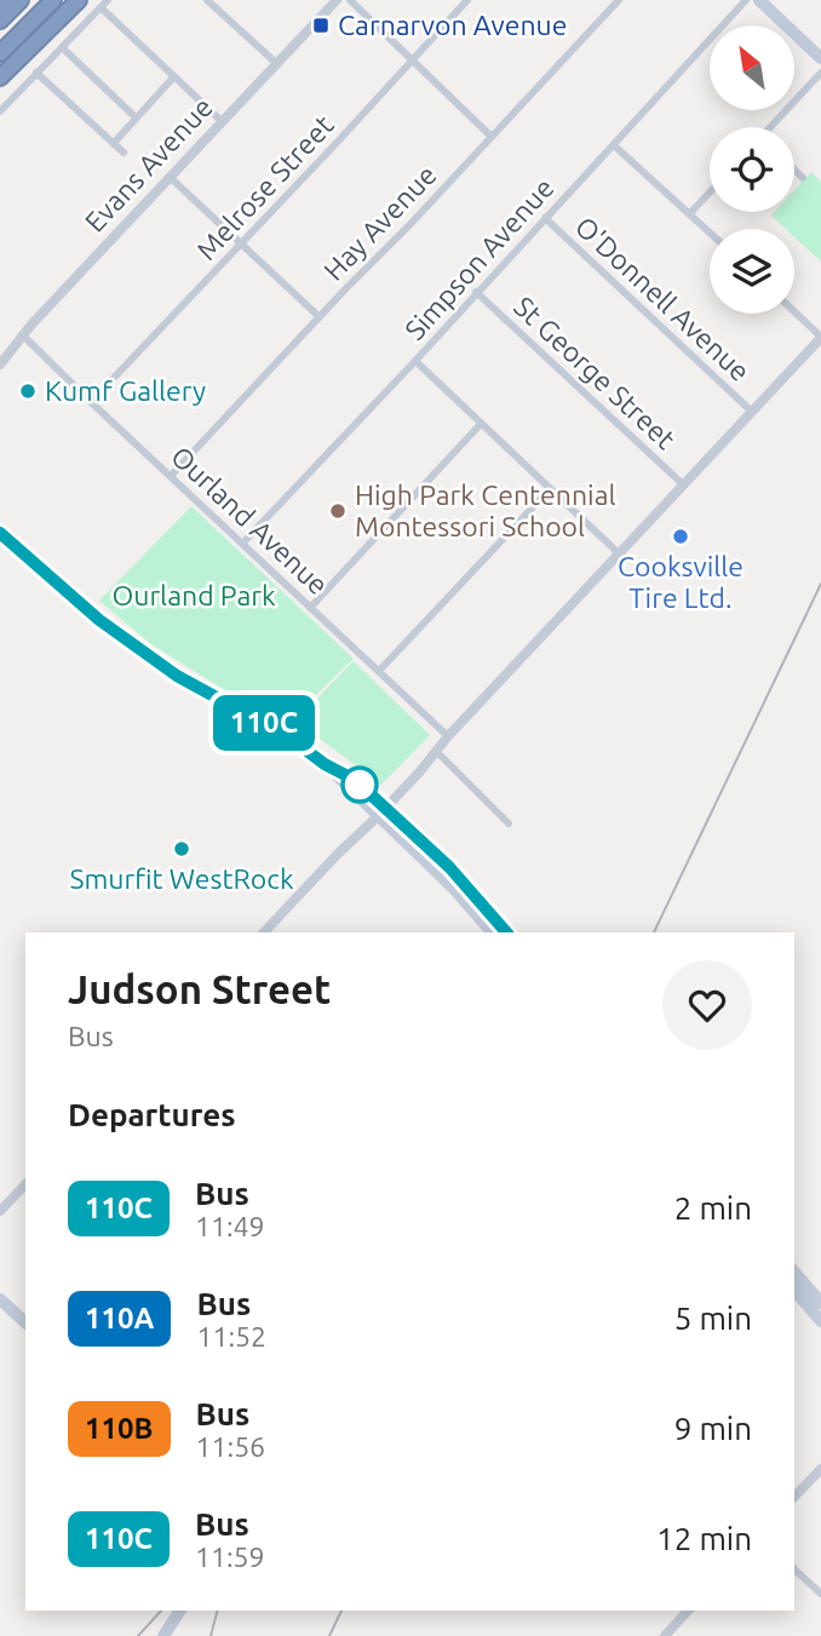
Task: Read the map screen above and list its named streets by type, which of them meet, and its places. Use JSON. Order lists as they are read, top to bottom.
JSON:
{
  "streets": {
    "street": [
      "Evans Avenue",
      "Melrose Street",
      "Hay Avenue",
      "Simpson Avenue",
      "O'Donnell Avenue",
      "St George Street",
      "Ourland Avenue"
    ]
  },
  "crossings": [
    ["Evans Avenue", "Ourland Avenue"],
    ["Melrose Street", "Ourland Avenue"],
    ["Hay Avenue", "Ourland Avenue"],
    ["Simpson Avenue", "O'Donnell Avenue"],
    ["Simpson Avenue", "St George Street"],
    ["Simpson Avenue", "Ourland Avenue"]
  ],
  "parks": ["Ourland Park"],
  "places": {
    "transit": ["Carnarvon Avenue"],
    "other": [
      "Kumf Gallery",
      "High Park Centennial Montessori School",
      "Cooksville Tire Ltd.",
      "Smurfit WestRock"
    ]
  },
  "lines": ["bus line 110C"],
  "north": "top left",
  "page": {
    "on_map": "110C",
    "heading": [
      ["Judson Street", "Bus"],
      "Departures"
    ],
    "list": [
      {
        "mark": "110C",
        "name": "Bus",
        "note": "11:49",
        "value": "2 min"
      },
      {
        "mark": "110A",
        "name": "Bus",
        "note": "11:52",
        "value": "5 min"
      },
      {
        "mark": "110B",
        "name": "Bus",
        "note": "11:56",
        "value": "9 min"
      },
      {
        "mark": "110C",
        "name": "Bus",
        "note": "11:59",
        "value": "12 min"
      }
    ]
  }
}
